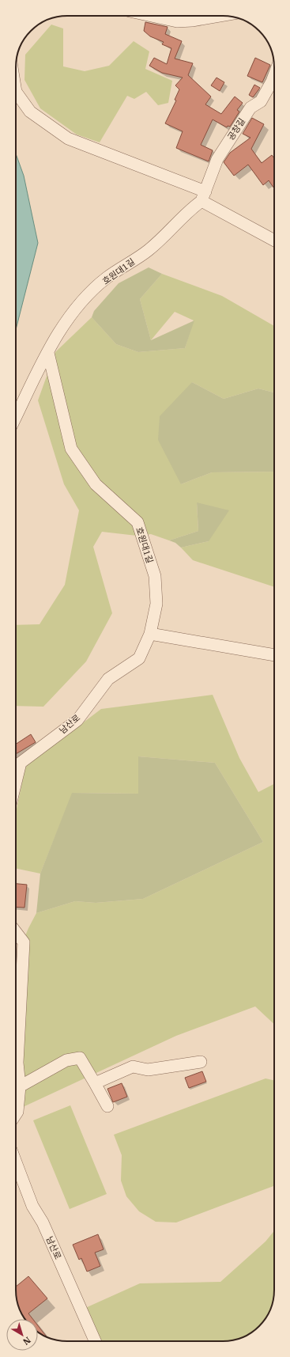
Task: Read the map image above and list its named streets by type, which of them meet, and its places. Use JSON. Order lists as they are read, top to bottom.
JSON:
{
  "streets": {
    "street": ["공창길", "호원대1길", "남산로"]
  },
  "crossings": [
    ["공창길", "호원대1길"],
    ["호원대1길", "남산로"]
  ],
  "north": "bottom right"
}
